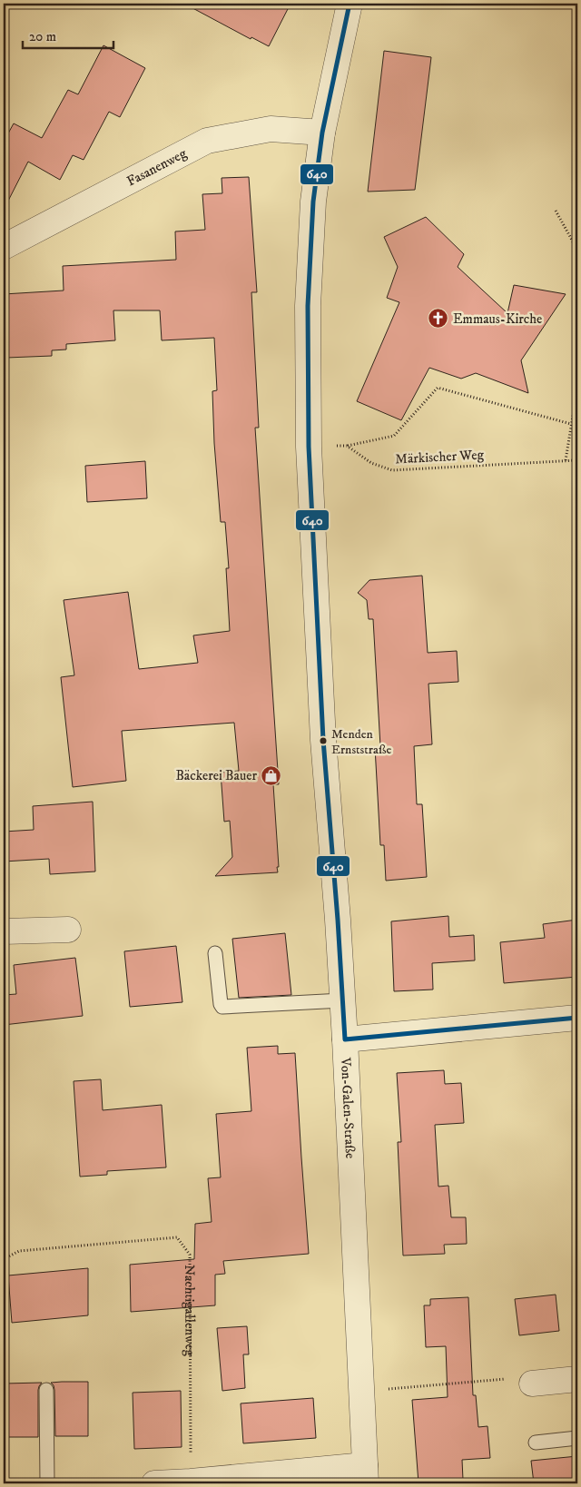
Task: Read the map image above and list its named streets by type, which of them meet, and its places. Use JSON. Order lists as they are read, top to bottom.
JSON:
{
  "streets": {
    "street": ["Fasanenweg", "Von-Galen-Straße"],
    "path": ["Märkischer Weg", "Nachtigallenweg"]
  },
  "crossings": [
    ["Fasanenweg", "Von-Galen-Straße"]
  ],
  "places": {
    "church": ["Emmaus-Kirche"],
    "other": ["Menden Ernststraße"],
    "shop": ["Bäckerei Bauer"]
  },
  "lines": ["transit line 640"],
  "scale_bar": "20 m"
}
